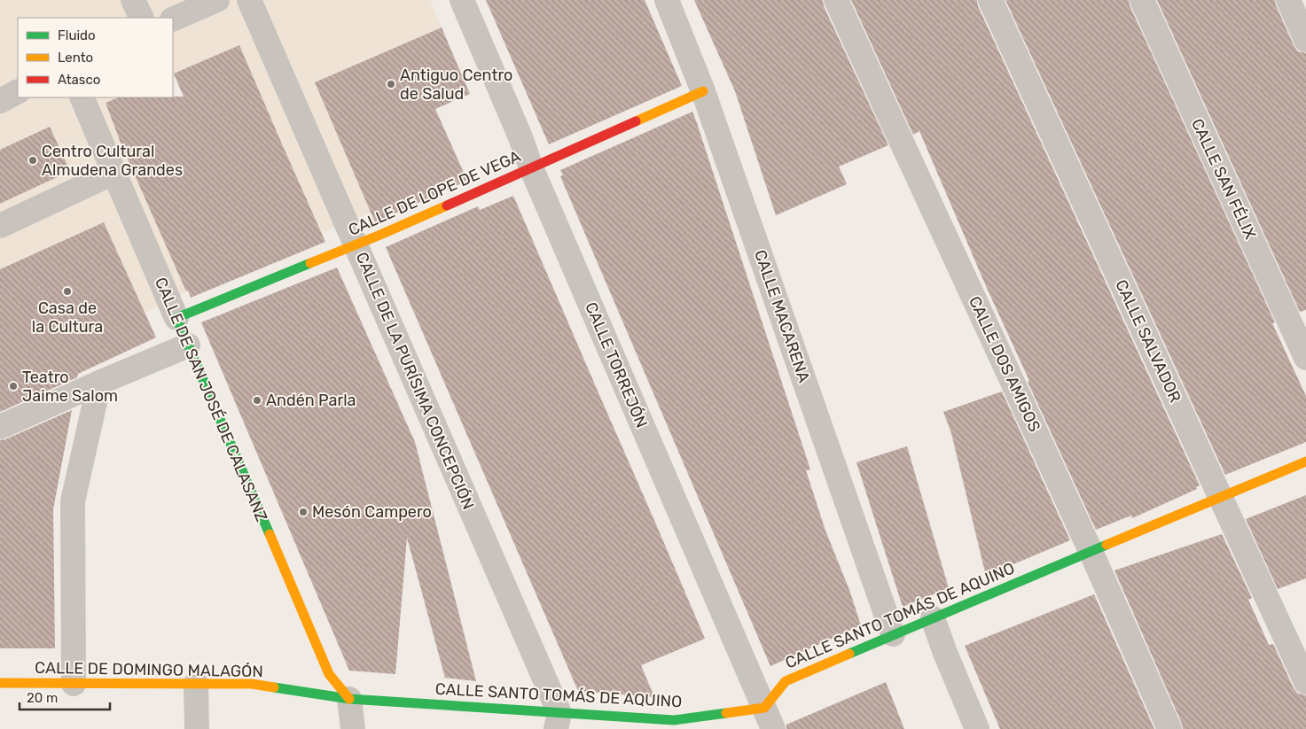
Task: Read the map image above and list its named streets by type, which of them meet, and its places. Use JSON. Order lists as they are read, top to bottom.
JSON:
{
  "streets": {
    "street": [
      "CALLE SAN FÉLIX",
      "CALLE DE LOPE DE VEGA",
      "CALLE MACARENA",
      "CALLE SALVADOR",
      "CALLE DOS AMIGOS",
      "CALLE TORREJÓN",
      "CALLE DE LA PURÍSIMA CONCEPCIÓN",
      "CALLE DE SAN JOSÉ DE CALASANZ",
      "CALLE SANTO TOMÁS DE AQUINO",
      "CALLE DE DOMINGO MALAGÓN"
    ]
  },
  "crossings": [
    ["CALLE DE LOPE DE VEGA", "CALLE MACARENA"],
    ["CALLE DE LOPE DE VEGA", "CALLE TORREJÓN"],
    ["CALLE DE LOPE DE VEGA", "CALLE DE LA PURÍSIMA CONCEPCIÓN"],
    ["CALLE DE LOPE DE VEGA", "CALLE DE SAN JOSÉ DE CALASANZ"],
    ["CALLE MACARENA", "CALLE SANTO TOMÁS DE AQUINO"],
    ["CALLE SALVADOR", "CALLE SANTO TOMÁS DE AQUINO"],
    ["CALLE DOS AMIGOS", "CALLE SANTO TOMÁS DE AQUINO"],
    ["CALLE TORREJÓN", "CALLE SANTO TOMÁS DE AQUINO"],
    ["CALLE DE LA PURÍSIMA CONCEPCIÓN", "CALLE SANTO TOMÁS DE AQUINO"],
    ["CALLE DE SAN JOSÉ DE CALASANZ", "CALLE SANTO TOMÁS DE AQUINO"],
    ["CALLE DE SAN JOSÉ DE CALASANZ", "CALLE DE DOMINGO MALAGÓN"],
    ["CALLE SANTO TOMÁS DE AQUINO", "CALLE DE DOMINGO MALAGÓN"]
  ],
  "places": [
    "Antiguo Centro de Salud",
    "Centro Cultural Almudena Grandes",
    "Casa de la Cultura",
    "Teatro Jaime Salom",
    "Andén Parla",
    "Mesón Campero"
  ],
  "legend": ["Fluido", "Lento", "Atasco"],
  "scale_bar": "20 m"
}
